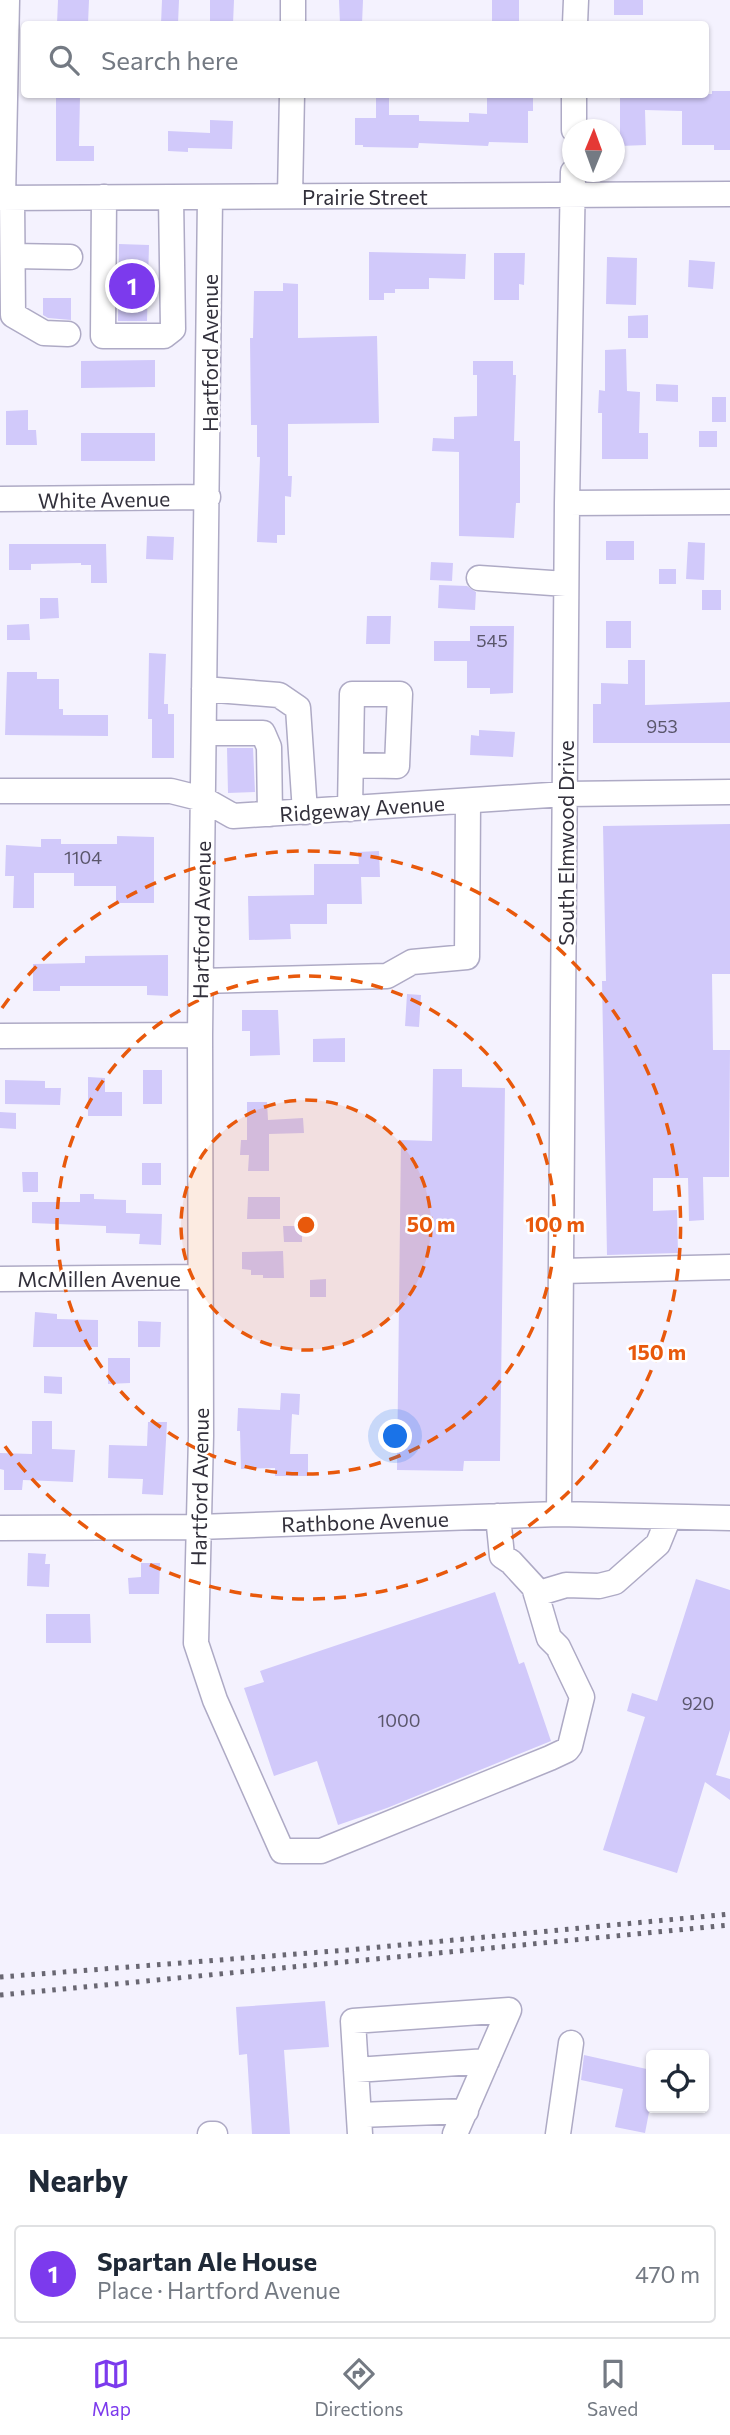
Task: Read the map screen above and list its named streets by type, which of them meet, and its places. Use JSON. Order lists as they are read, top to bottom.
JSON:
{
  "streets": {
    "street": [
      "Prairie Street",
      "Hartford Avenue",
      "White Avenue",
      "Ridgeway Avenue",
      "South Elmwood Drive",
      "McMillen Avenue",
      "Rathbone Avenue"
    ]
  },
  "crossings": [
    ["Prairie Street", "Hartford Avenue"],
    ["Prairie Street", "South Elmwood Drive"],
    ["Hartford Avenue", "White Avenue"],
    ["Hartford Avenue", "Ridgeway Avenue"],
    ["Hartford Avenue", "McMillen Avenue"],
    ["Hartford Avenue", "Rathbone Avenue"],
    ["Ridgeway Avenue", "South Elmwood Drive"],
    ["South Elmwood Drive", "Rathbone Avenue"]
  ],
  "house_numbers": [
    "545",
    "953",
    "1104",
    "920",
    "1000"
  ],
  "north": "top",
  "page": {
    "search": "Search here",
    "pins": "1",
    "heading": "Nearby",
    "list": [
      {
        "mark": "1",
        "name": "Spartan Ale House",
        "note": "Place · Hartford Avenue",
        "value": "470 m"
      }
    ],
    "nav": ["Map", "Directions", "Saved"]
  },
  "rings": ["50 m", "100 m", "150 m"]
}
